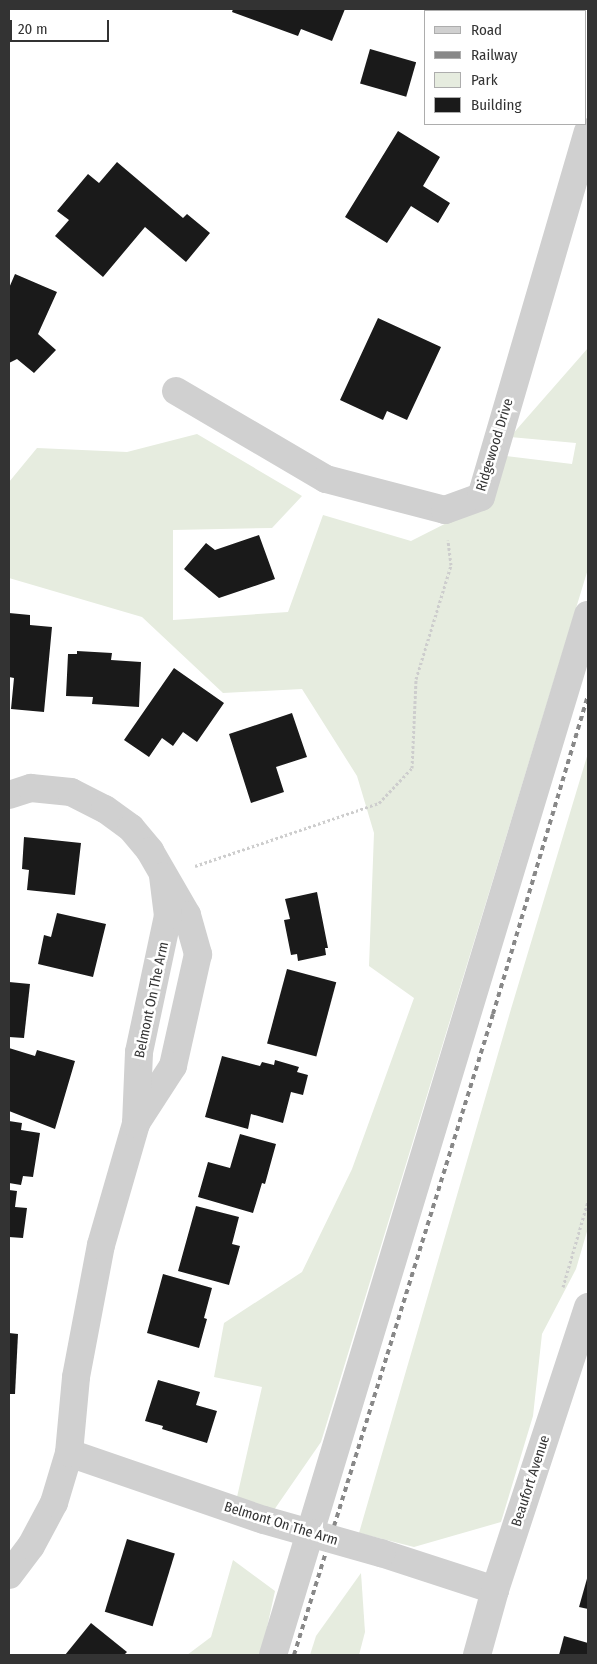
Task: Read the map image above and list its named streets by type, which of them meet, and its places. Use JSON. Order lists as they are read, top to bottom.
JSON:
{
  "streets": {
    "street": ["Ridgewood Drive", "Belmont On The Arm", "Beaufort Avenue"]
  },
  "crossings": [
    ["Belmont On The Arm", "Beaufort Avenue"]
  ],
  "legend": [
    "Road",
    "Railway",
    "Park",
    "Building"
  ],
  "scale_bar": "20 m"
}
